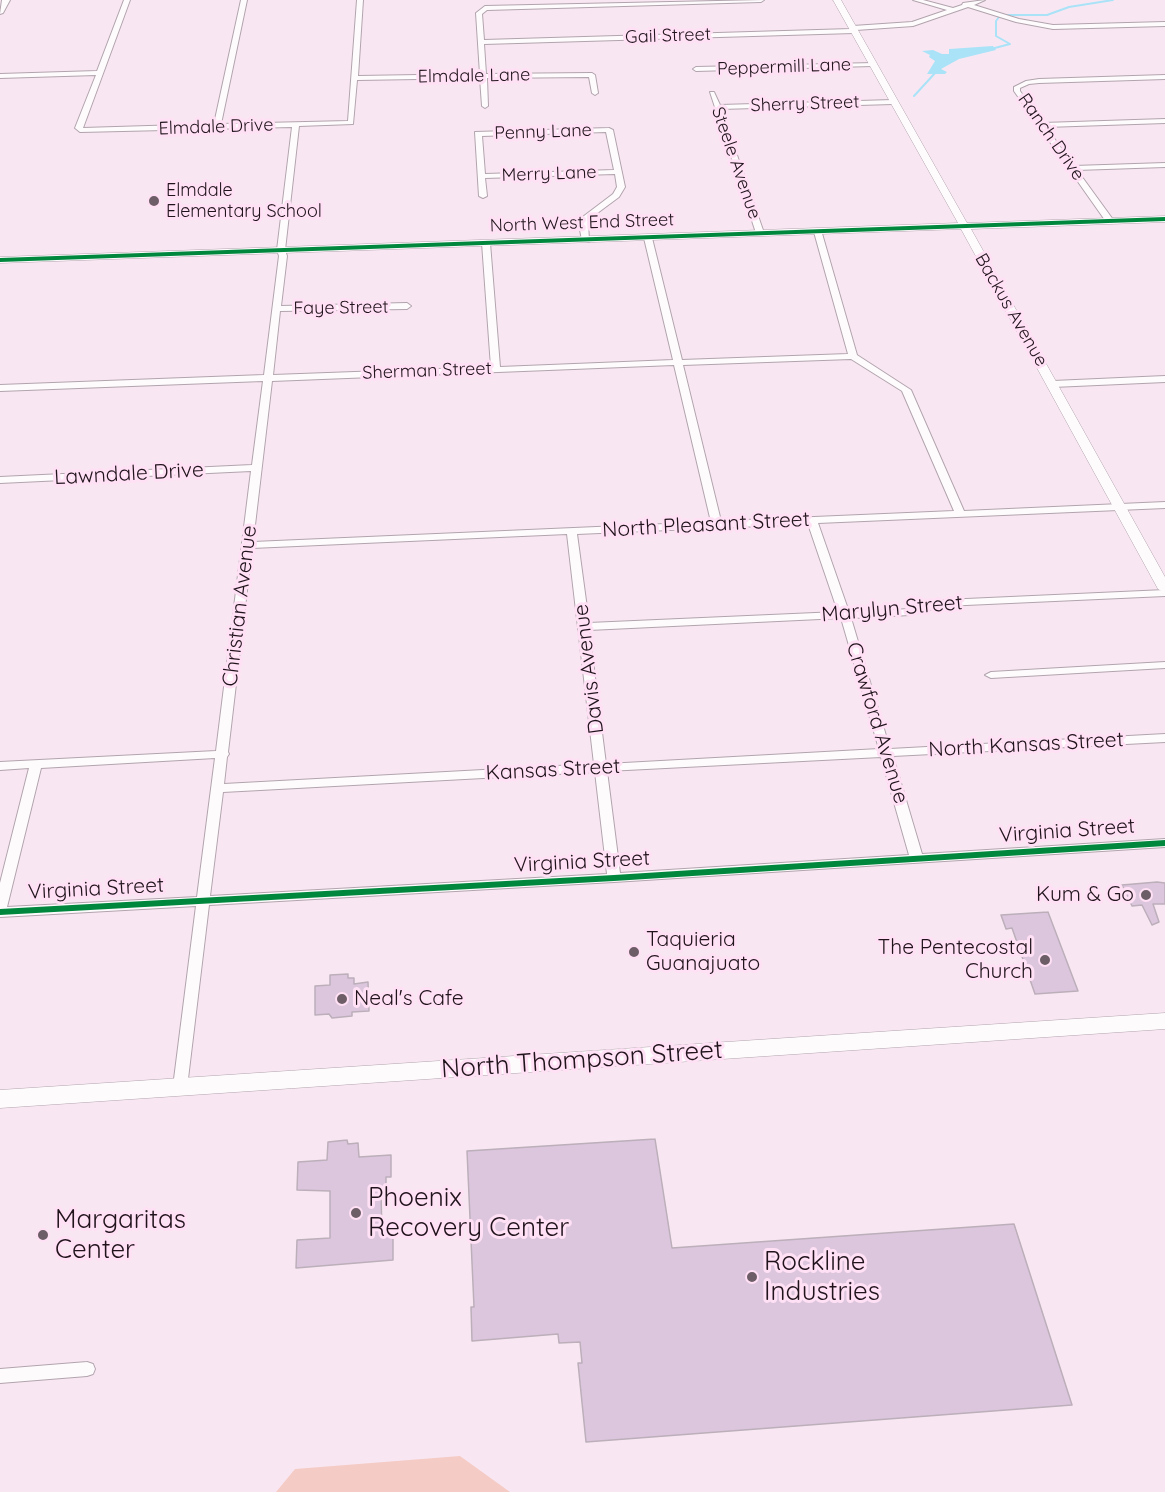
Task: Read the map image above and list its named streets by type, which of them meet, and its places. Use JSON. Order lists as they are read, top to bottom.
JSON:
{
  "streets": {
    "main road": ["North Thompson Street"],
    "street": [
      "Gail Street",
      "Peppermill Lane",
      "Elmdale Lane",
      "Sherry Street",
      "Elmdale Drive",
      "Penny Lane",
      "Ranch Drive",
      "Steele Avenue",
      "Merry Lane",
      "North West End Street",
      "Faye Street",
      "Backus Avenue",
      "Sherman Street",
      "Lawndale Drive",
      "North Pleasant Street",
      "Christian Avenue",
      "Marylyn Street",
      "Davis Avenue",
      "Crawford Avenue",
      "North Kansas Street",
      "Kansas Street",
      "Virginia Street"
    ]
  },
  "crossings": [
    ["Gail Street", "Backus Avenue"],
    ["Peppermill Lane", "Backus Avenue"],
    ["Elmdale Lane", "Elmdale Drive"],
    ["Sherry Street", "Steele Avenue"],
    ["Sherry Street", "Backus Avenue"],
    ["Elmdale Drive", "Christian Avenue"],
    ["Penny Lane", "Merry Lane"],
    ["Ranch Drive", "North West End Street"],
    ["Steele Avenue", "North West End Street"],
    ["North West End Street", "Backus Avenue"],
    ["North West End Street", "Christian Avenue"],
    ["Faye Street", "Christian Avenue"],
    ["Backus Avenue", "North Pleasant Street"],
    ["Backus Avenue", "Marylyn Street"],
    ["Sherman Street", "Christian Avenue"],
    ["Lawndale Drive", "Christian Avenue"],
    ["North Pleasant Street", "Christian Avenue"],
    ["North Pleasant Street", "Davis Avenue"],
    ["North Pleasant Street", "Crawford Avenue"],
    ["Christian Avenue", "Kansas Street"],
    ["Christian Avenue", "Virginia Street"],
    ["Christian Avenue", "North Thompson Street"],
    ["Marylyn Street", "Davis Avenue"],
    ["Marylyn Street", "Crawford Avenue"],
    ["Davis Avenue", "Kansas Street"],
    ["Davis Avenue", "Virginia Street"],
    ["Crawford Avenue", "North Kansas Street"],
    ["Crawford Avenue", "Kansas Street"],
    ["Crawford Avenue", "Virginia Street"],
    ["North Kansas Street", "Kansas Street"]
  ],
  "places": [
    "Elmdale Elementary School",
    "Kum & Go",
    "Taquieria Guanajuato",
    "The Pentecostal Church",
    "Neal's Cafe",
    "Phoenix Recovery Center",
    "Margaritas Center",
    "Rockline Industries"
  ]
}
